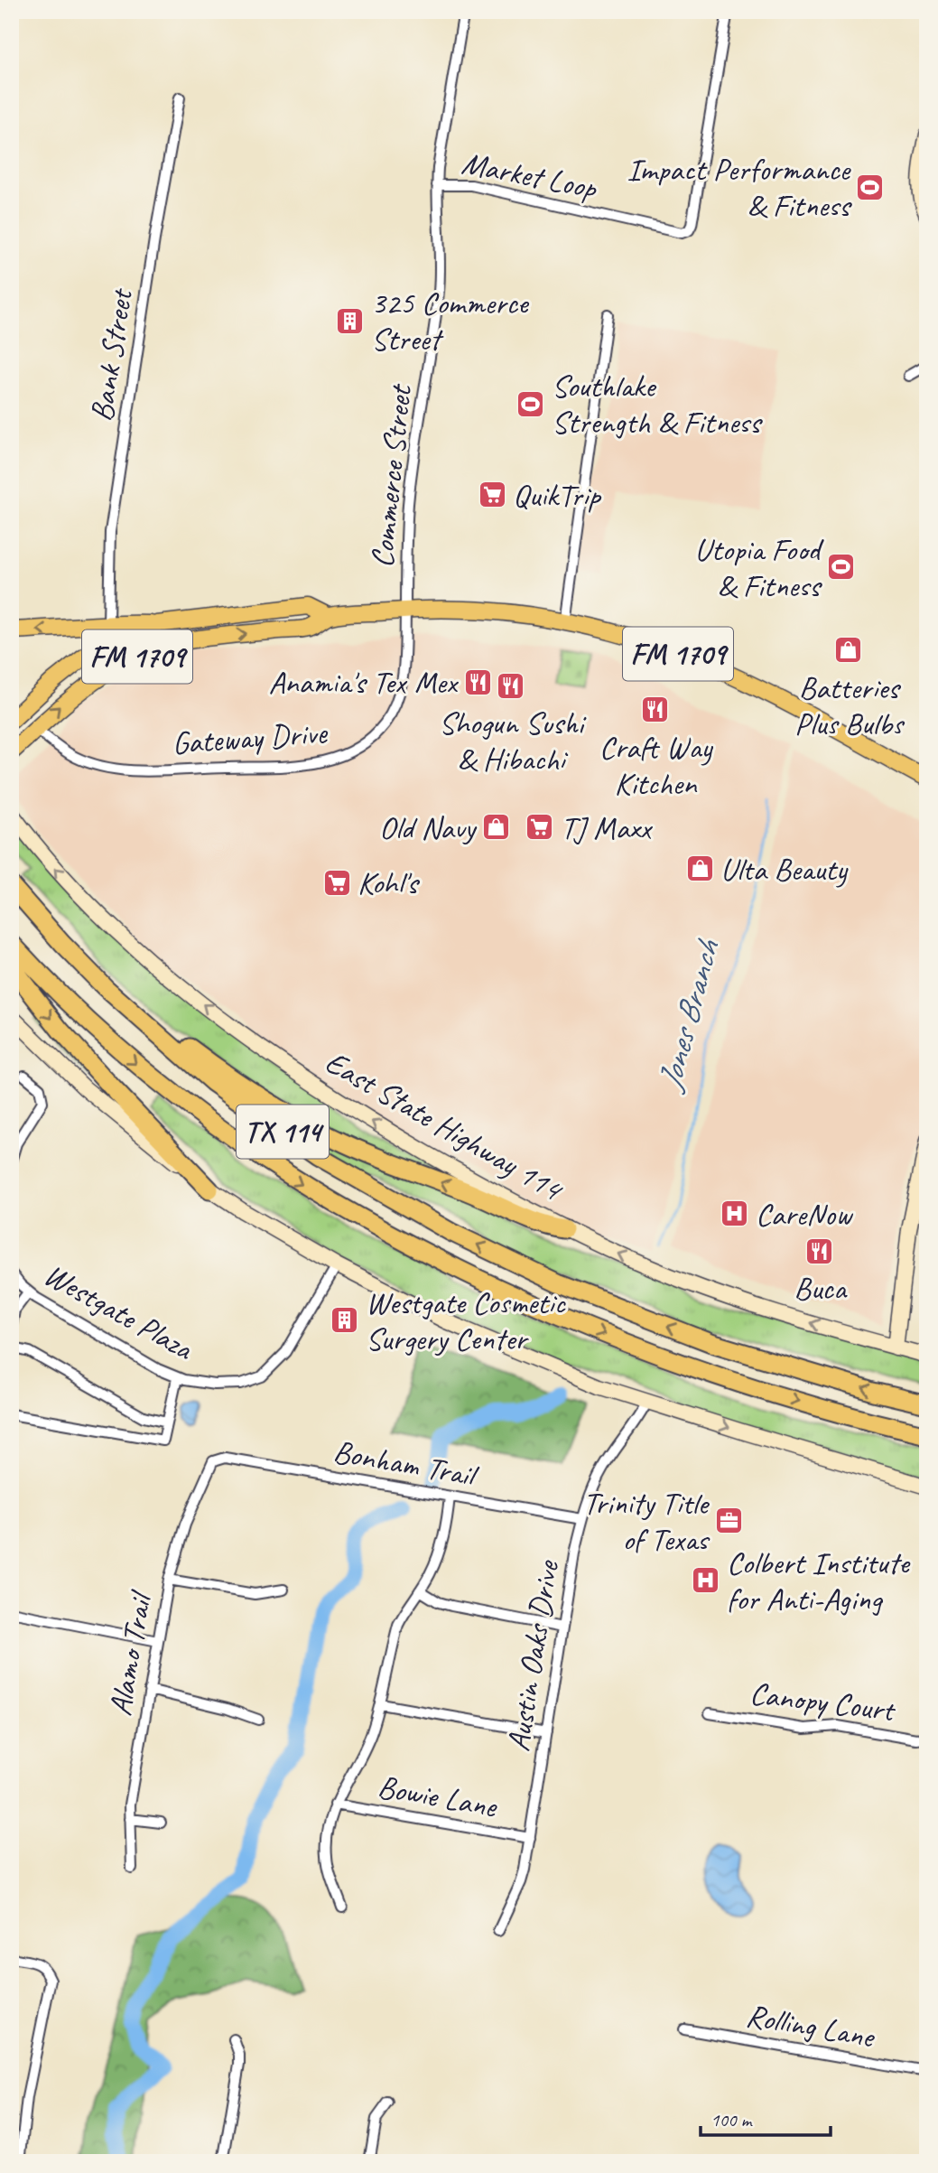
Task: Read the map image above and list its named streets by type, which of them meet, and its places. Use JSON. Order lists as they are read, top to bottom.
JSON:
{
  "streets": {
    "highway": ["TX 114"],
    "main road": ["FM 1709", "East State Highway 114"],
    "street": [
      "Market Loop",
      "Bank Street",
      "Commerce Street",
      "Gateway Drive",
      "Westgate Plaza",
      "Bonham Trail",
      "Alamo Trail",
      "Austin Oaks Drive",
      "Canopy Court",
      "Bowie Lane",
      "Rolling Lane"
    ]
  },
  "crossings": [
    ["Market Loop", "Commerce Street"],
    ["Commerce Street", "FM 1709"],
    ["Commerce Street", "Gateway Drive"],
    ["FM 1709", "Gateway Drive"],
    ["Bonham Trail", "Alamo Trail"],
    ["Bonham Trail", "Austin Oaks Drive"],
    ["Austin Oaks Drive", "Bowie Lane"]
  ],
  "one_way": ["East State Highway 114"],
  "water": ["Jones Branch"],
  "places": {
    "sports": ["Impact Performance & Fitness", "Southlake Strength & Fitness", "Utopia Food & Fitness"],
    "building": ["325 Commerce Street", "Westgate Cosmetic Surgery Center"],
    "supermarket": ["QuikTrip", "TJ Maxx", "Kohl's"],
    "shop": ["Batteries Plus Bulbs", "Old Navy", "Ulta Beauty"],
    "restaurant": [
      "Anamia's Tex Mex",
      "Shogun Sushi & Hibachi",
      "Craft Way Kitchen",
      "Buca"
    ],
    "hospital": ["CareNow", "Colbert Institute for Anti-Aging"],
    "office": ["Trinity Title of Texas"]
  },
  "scale_bar": "100 m"
}
